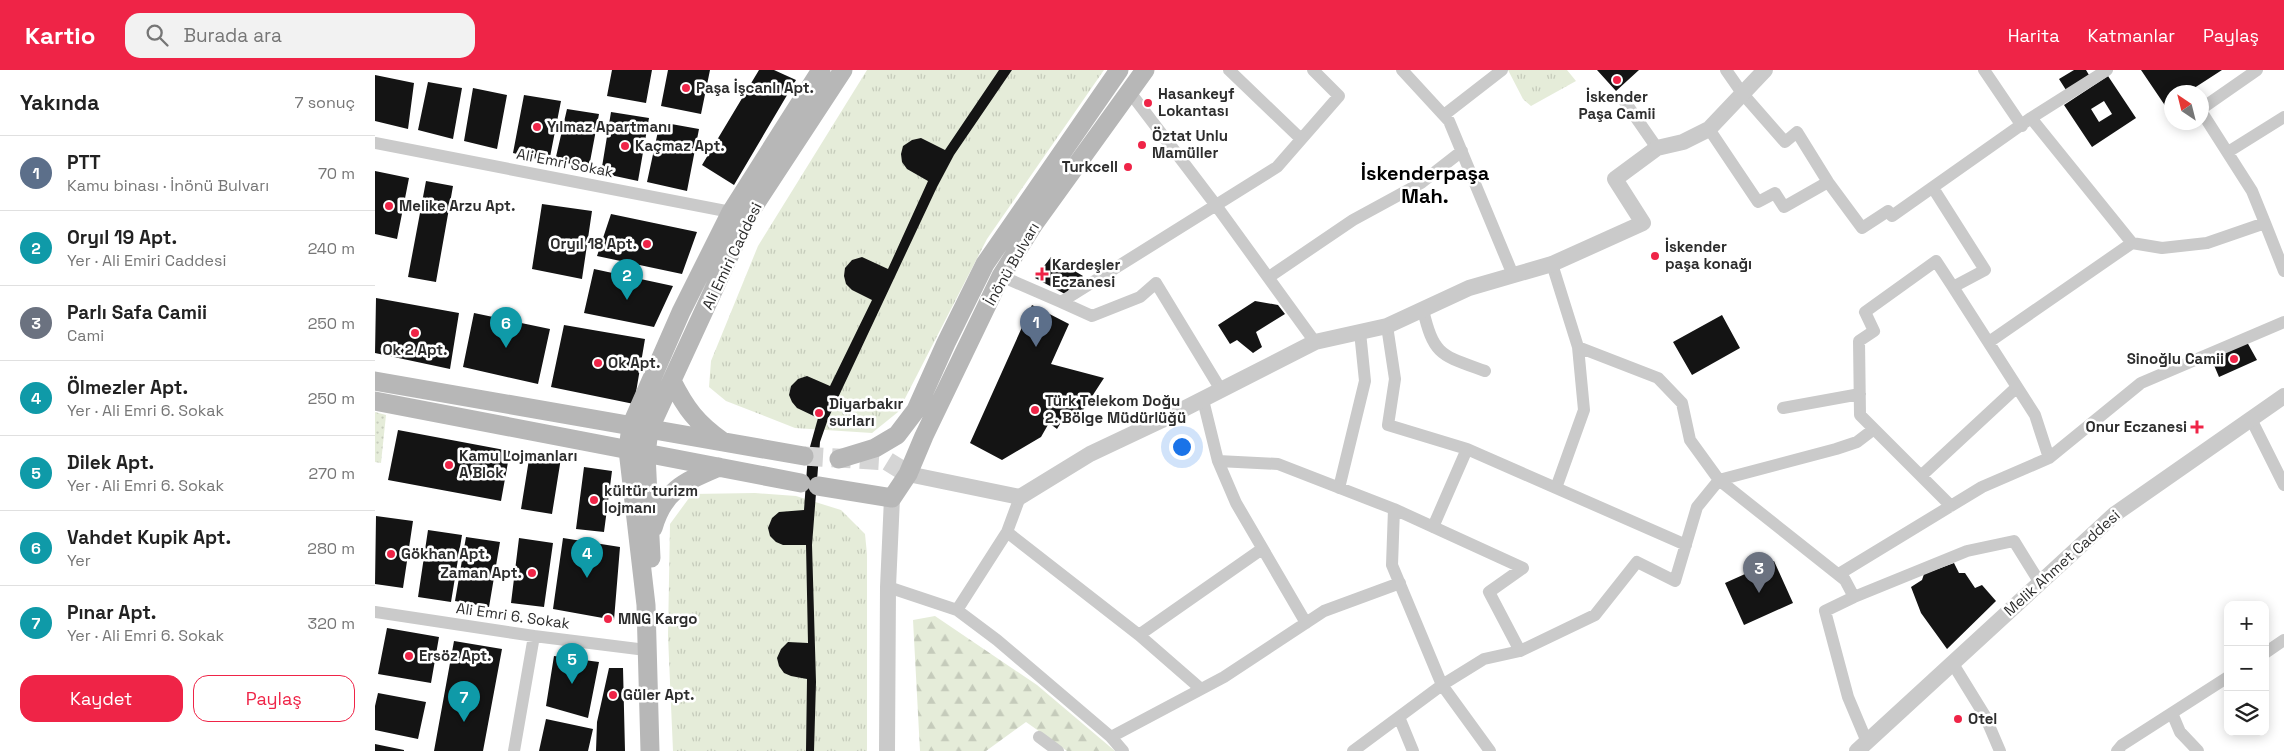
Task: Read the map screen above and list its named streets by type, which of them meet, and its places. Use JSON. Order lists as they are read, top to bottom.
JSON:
{
  "streets": {
    "main road": ["Ali Emiri Caddesi", "İnönü Bulvarı"],
    "street": ["Ali Emri Sokak", "Melik Ahmet Caddesi", "Ali Emri 6. Sokak"]
  },
  "crossings": [
    ["Ali Emri Sokak", "Ali Emiri Caddesi"]
  ],
  "districts": ["İskenderpaşa Mah."],
  "places": {
    "other": [
      "İskender Paşa Camii",
      "Paşa İşcanlı Apt.",
      "Hasankeyf Lokantası",
      "Yılmaz Apartmanı",
      "Öztat Unlu Mamüller",
      "Kaçmaz Apt.",
      "Turkcell",
      "Melike Arzu Apt.",
      "Oryıl 18 Apt.",
      "İskender paşa konağı",
      "Ok 2 Apt.",
      "Sinoğlu Camii",
      "Ok Apt.",
      "Türk Telekom Doğu 2. Bölge Müdürlüğü",
      "Diyarbakır surları",
      "Kamu Lojmanları A Blok",
      "kültür turizm lojmanı",
      "Gökhan Apt.",
      "Zaman Apt.",
      "MNG Kargo",
      "Ersöz Apt.",
      "Güler Apt.",
      "Otel"
    ],
    "health": ["Kardeşler Eczanesi", "Onur Eczanesi"]
  },
  "north": "top left",
  "page": {
    "header": "Kartio",
    "search": "Burada ara",
    "nav": ["Harita", "Katmanlar", "Paylaş"],
    "heading": ["Yakında", "7 sonuç"],
    "list": [
      {
        "mark": "1",
        "name": "PTT",
        "note": "Kamu binası · İnönü Bulvarı",
        "value": "70 m"
      },
      {
        "mark": "2",
        "name": "Oryıl 19 Apt.",
        "note": "Yer · Ali Emiri Caddesi",
        "value": "240 m"
      },
      {
        "mark": "3",
        "name": "Parlı Safa Camii",
        "note": "Cami",
        "value": "250 m"
      },
      {
        "mark": "4",
        "name": "Ölmezler Apt.",
        "note": "Yer · Ali Emri 6. Sokak",
        "value": "250 m"
      },
      {
        "mark": "5",
        "name": "Dilek Apt.",
        "note": "Yer · Ali Emri 6. Sokak",
        "value": "270 m"
      },
      {
        "mark": "6",
        "name": "Vahdet Kupik Apt.",
        "note": "Yer",
        "value": "280 m"
      },
      {
        "mark": "7",
        "name": "Pınar Apt.",
        "note": "Yer · Ali Emri 6. Sokak",
        "value": "320 m"
      }
    ],
    "pins": [
      "2",
      "1",
      "6",
      "4",
      "3",
      "5",
      "7"
    ],
    "map_buttons": ["+", "−"],
    "buttons": ["Kaydet", "Paylaş"]
  }
}
